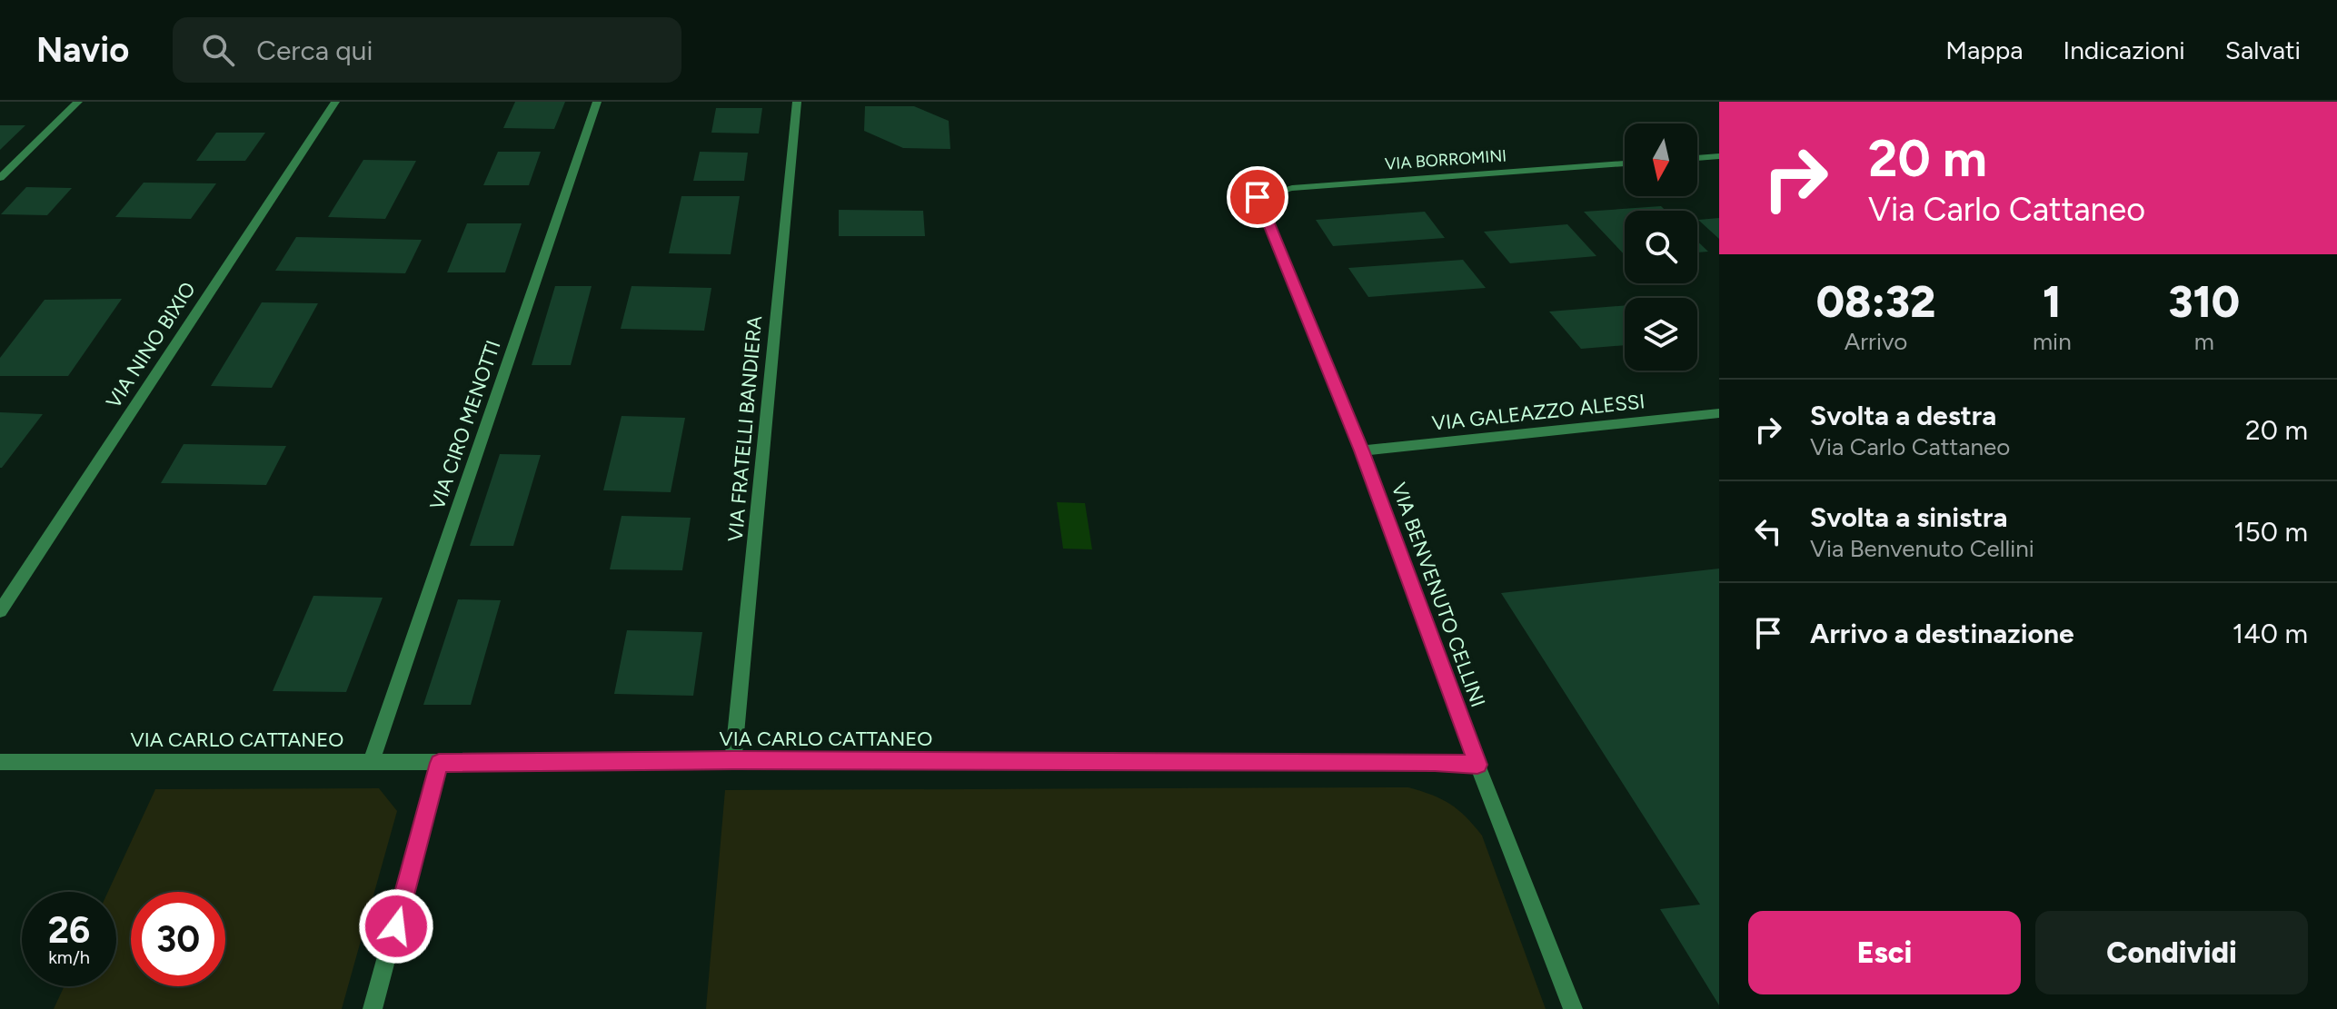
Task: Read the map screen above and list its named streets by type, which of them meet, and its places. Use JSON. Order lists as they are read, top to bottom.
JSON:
{
  "streets": {
    "street": [
      "VIA BORROMINI",
      "VIA NINO BIXIO",
      "VIA GALEAZZO ALESSI",
      "VIA CIRO MENOTTI",
      "VIA FRATELLI BANDIERA",
      "VIA BENVENUTO CELLINI",
      "VIA CARLO CATTANEO"
    ]
  },
  "crossings": [
    ["VIA BORROMINI", "VIA BENVENUTO CELLINI"],
    ["VIA GALEAZZO ALESSI", "VIA BENVENUTO CELLINI"],
    ["VIA CIRO MENOTTI", "VIA CARLO CATTANEO"],
    ["VIA FRATELLI BANDIERA", "VIA CARLO CATTANEO"],
    ["VIA BENVENUTO CELLINI", "VIA CARLO CATTANEO"]
  ],
  "north": "bottom",
  "page": {
    "header": "Navio",
    "search": "Cerca qui",
    "nav": ["Mappa", "Indicazioni", "Salvati"],
    "turn": ["20 m", "Via Carlo Cattaneo"],
    "eta": [
      "08:32",
      "Arrivo",
      "1",
      "min",
      "310",
      "m"
    ],
    "list": [
      {
        "name": "Svolta a destra",
        "note": "Via Carlo Cattaneo",
        "value": "20 m"
      },
      {
        "name": "Svolta a sinistra",
        "note": "Via Benvenuto Cellini",
        "value": "150 m"
      },
      {
        "name": "Arrivo a destinazione",
        "value": "140 m"
      }
    ],
    "speed": "26 km/h",
    "limit": "30",
    "buttons": ["Esci", "Condividi"]
  }
}
